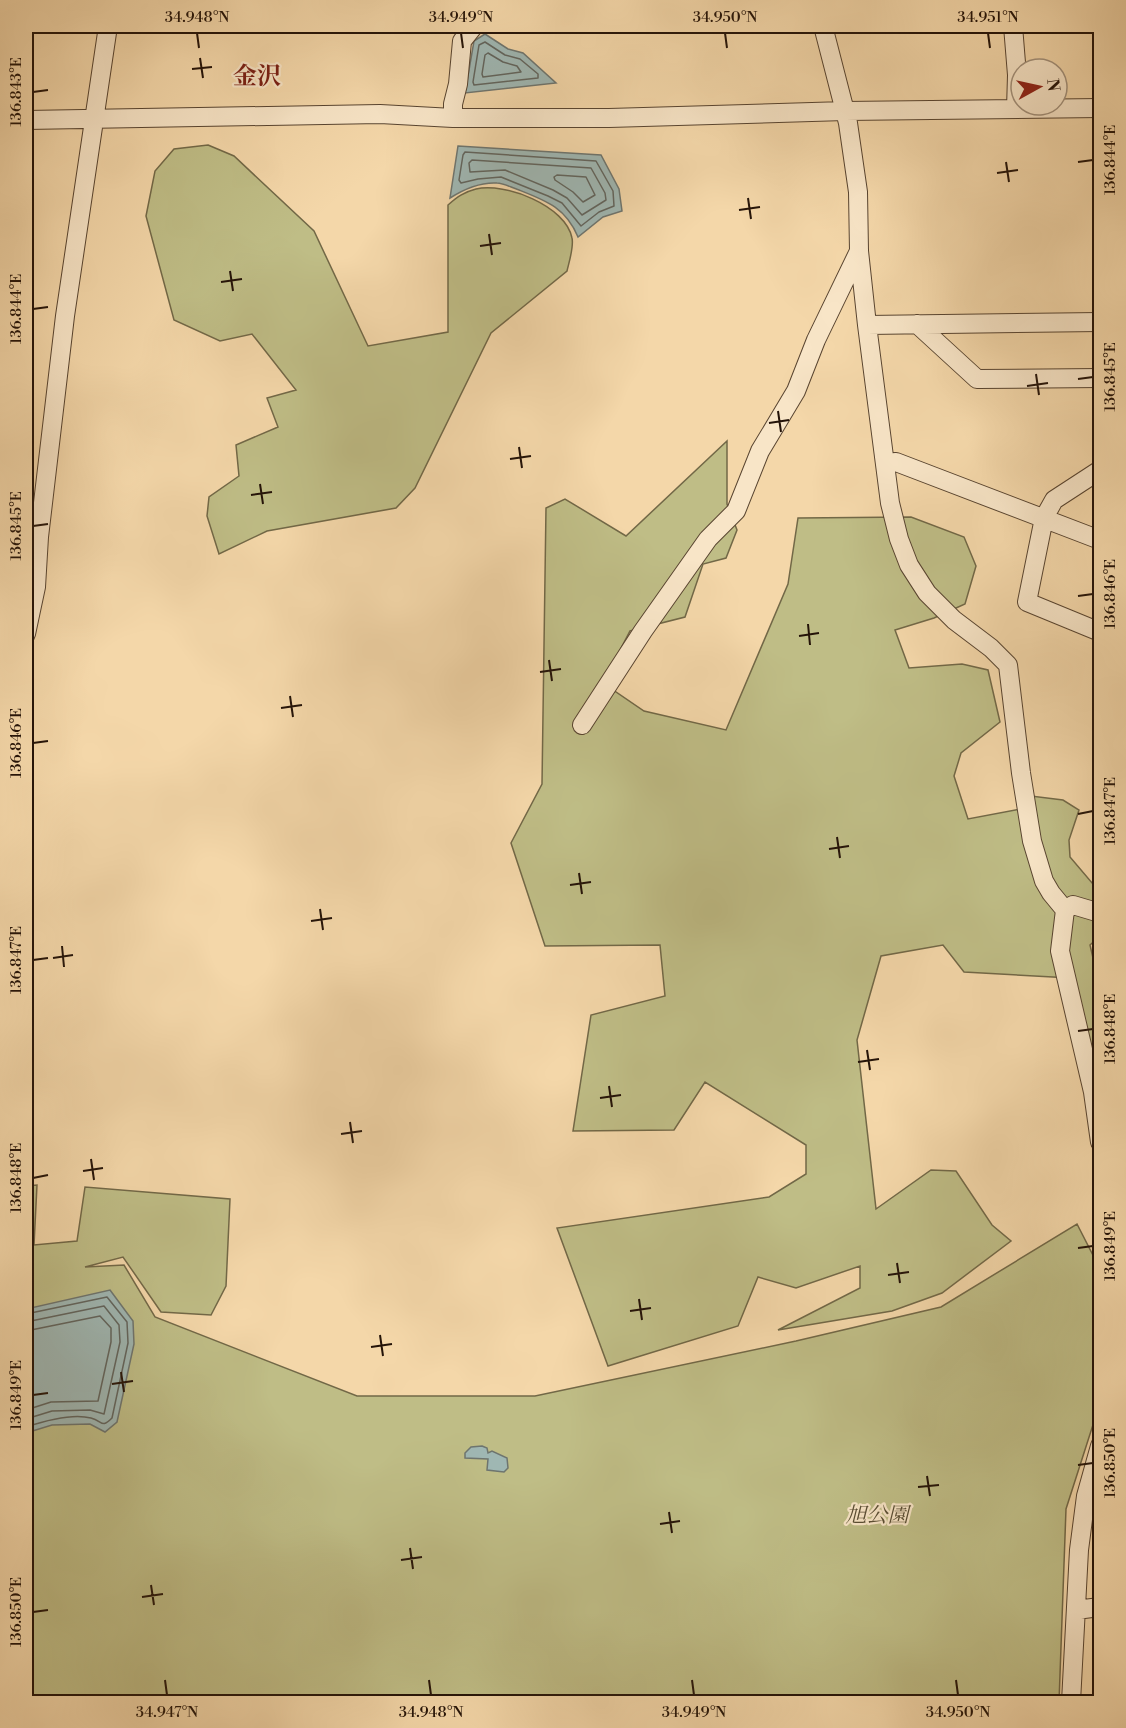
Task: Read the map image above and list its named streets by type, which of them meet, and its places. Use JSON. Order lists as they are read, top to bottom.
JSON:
{
  "districts": ["金沢"],
  "parks": ["旭公園"],
  "north": "right",
  "coordinates": [
    "34.948°N",
    "34.949°N",
    "34.950°N",
    "34.951°N",
    "136.843°E",
    "136.844°E",
    "136.845°E",
    "136.846°E",
    "136.847°E",
    "136.848°E",
    "136.849°E",
    "136.850°E",
    "34.947°N"
  ]
}
